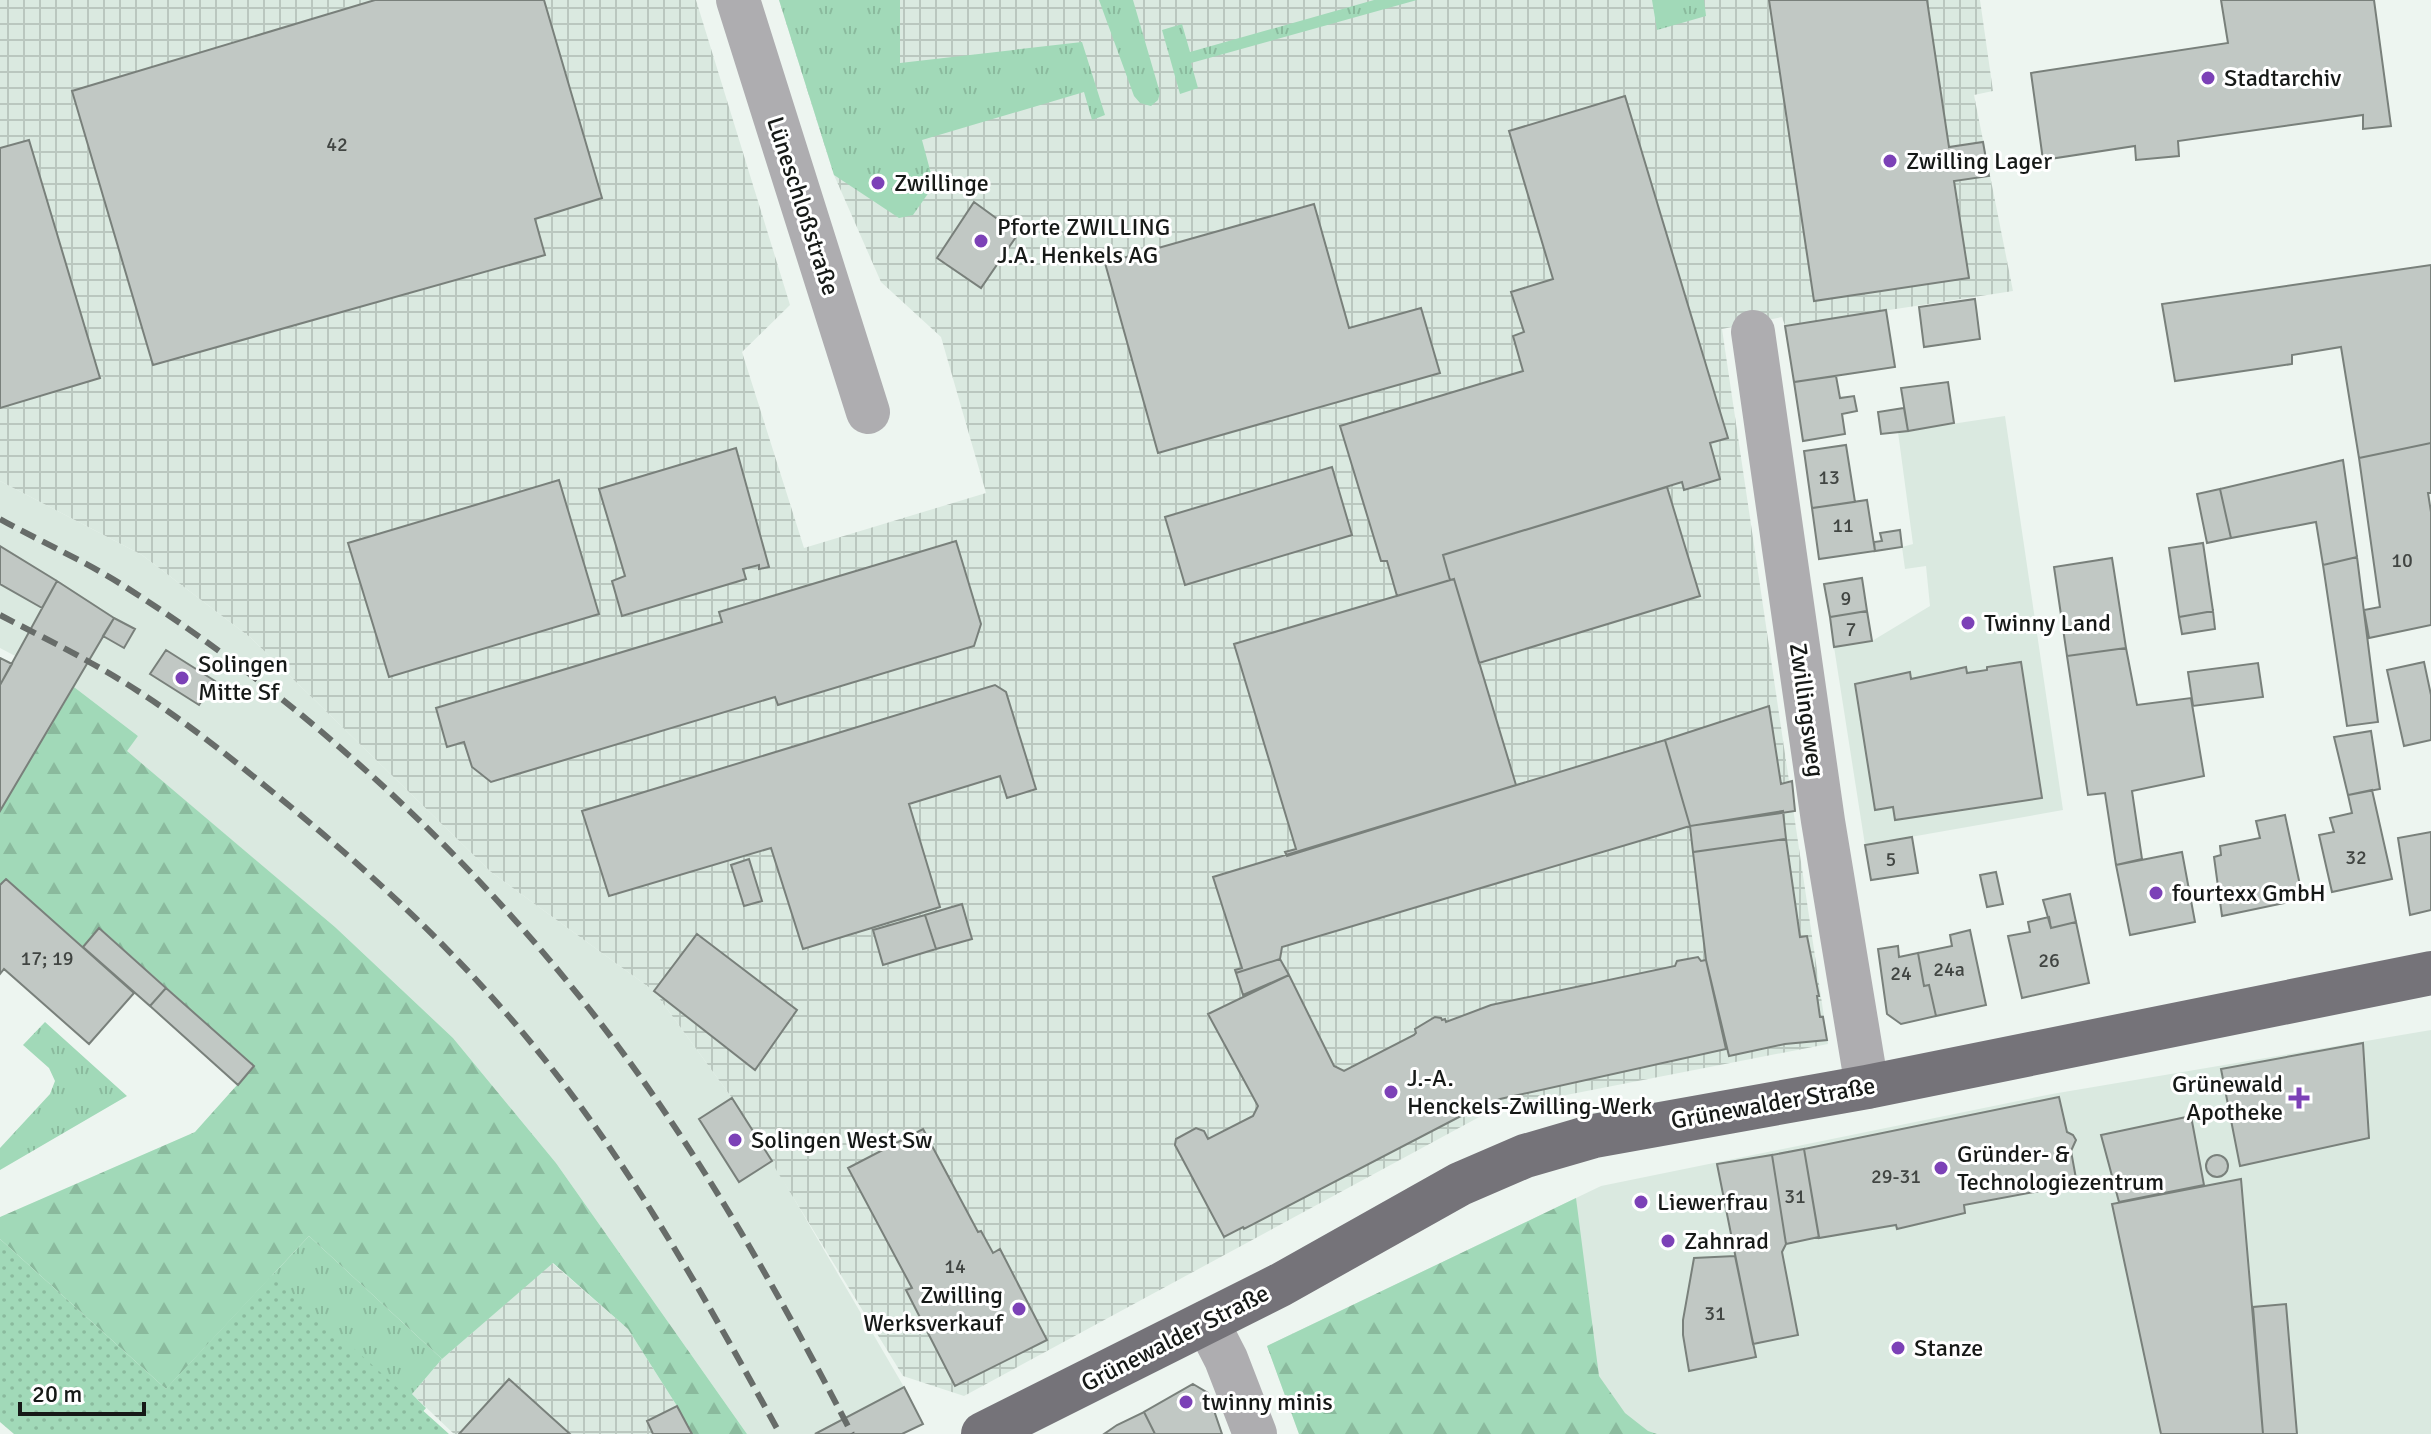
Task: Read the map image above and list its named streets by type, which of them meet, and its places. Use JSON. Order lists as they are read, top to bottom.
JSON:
{
  "streets": {
    "main road": ["Grünewalder Straße"],
    "street": ["Lüneschloßstraße", "Zwillingsweg"]
  },
  "crossings": [
    ["Zwillingsweg", "Grünewalder Straße"]
  ],
  "places": {
    "other": [
      "Stadtarchiv",
      "Zwilling Lager",
      "Zwillinge",
      "Pforte ZWILLING J.A. Henkels AG",
      "Twinny Land",
      "Solingen Mitte Sf",
      "fourtexx GmbH",
      "J.-A. Henckels-Zwilling-Werk",
      "Solingen West Sw",
      "Gründer- & Technologiezentrum",
      "Liewerfrau",
      "Zahnrad",
      "Zwilling Werksverkauf",
      "Stanze",
      "twinny minis"
    ],
    "health": ["Grünewald Apotheke"]
  },
  "house_numbers": [
    "42",
    "13",
    "11",
    "10",
    "9",
    "7",
    "32",
    "5",
    "17; 19",
    "26",
    "24a",
    "24",
    "29-31",
    "31",
    "14",
    "31"
  ],
  "scale_bar": "20 m"
}
